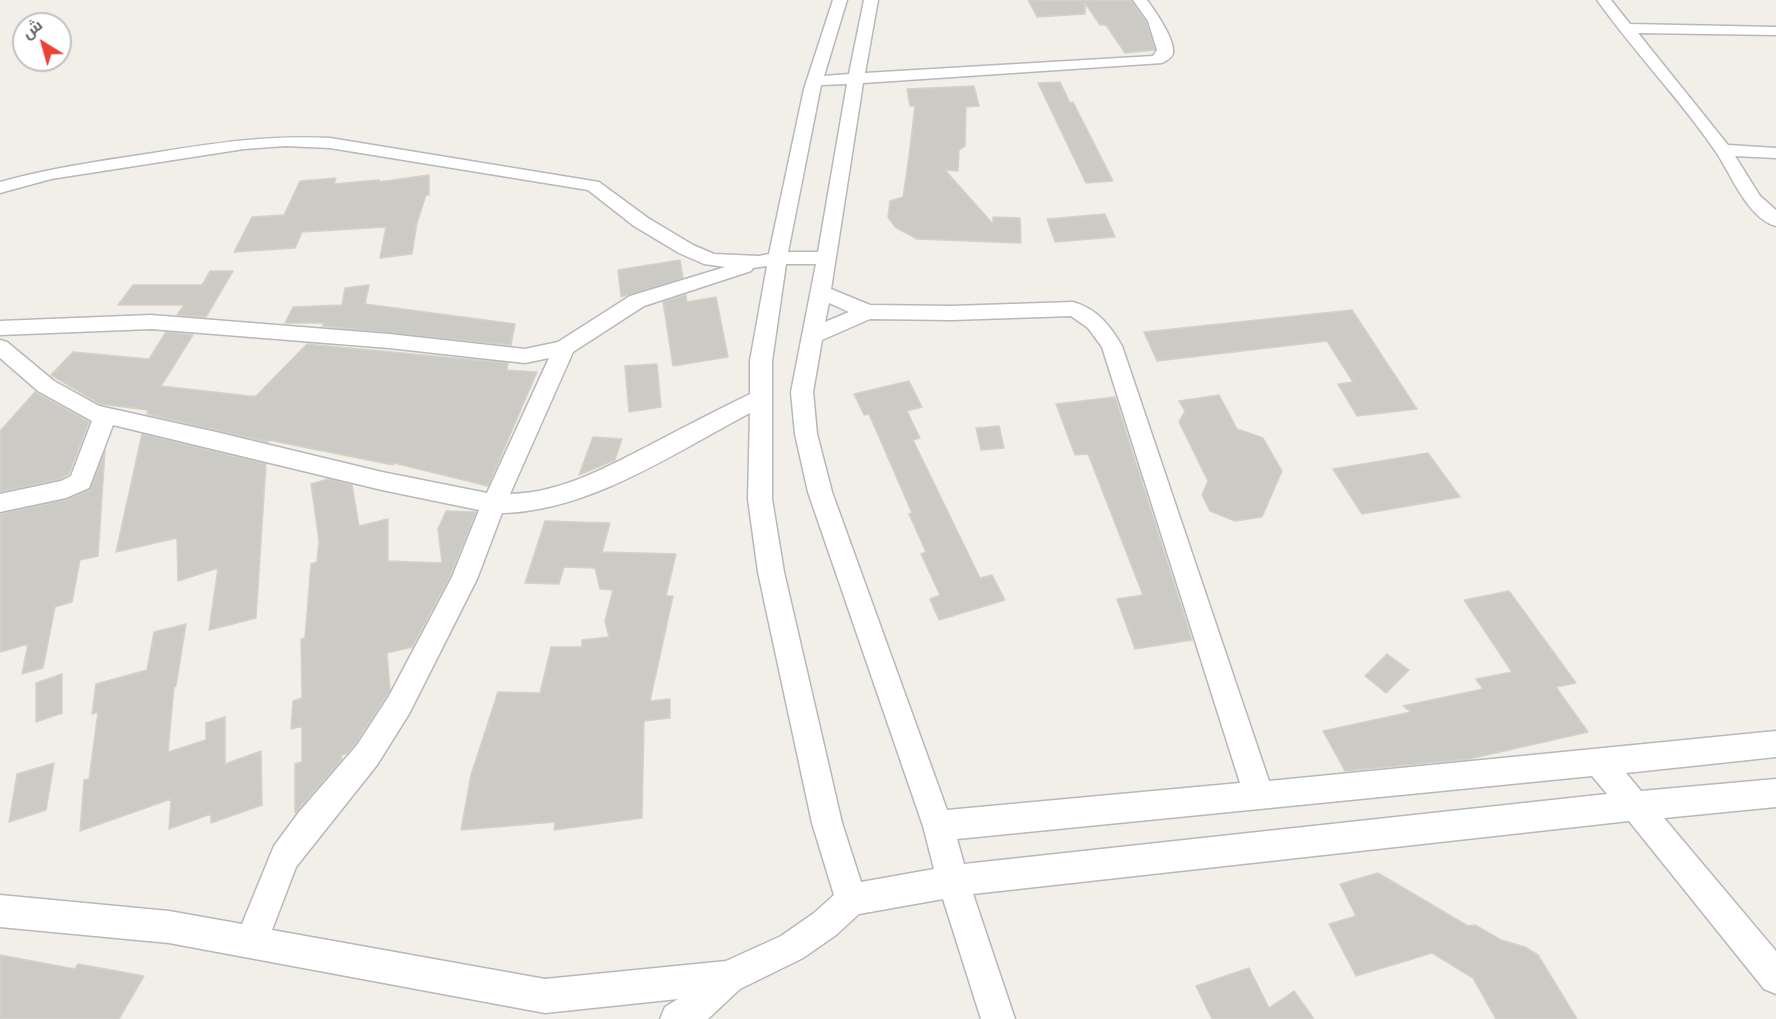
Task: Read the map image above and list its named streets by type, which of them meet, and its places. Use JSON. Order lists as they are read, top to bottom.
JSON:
{
  "north": "top left"
}
